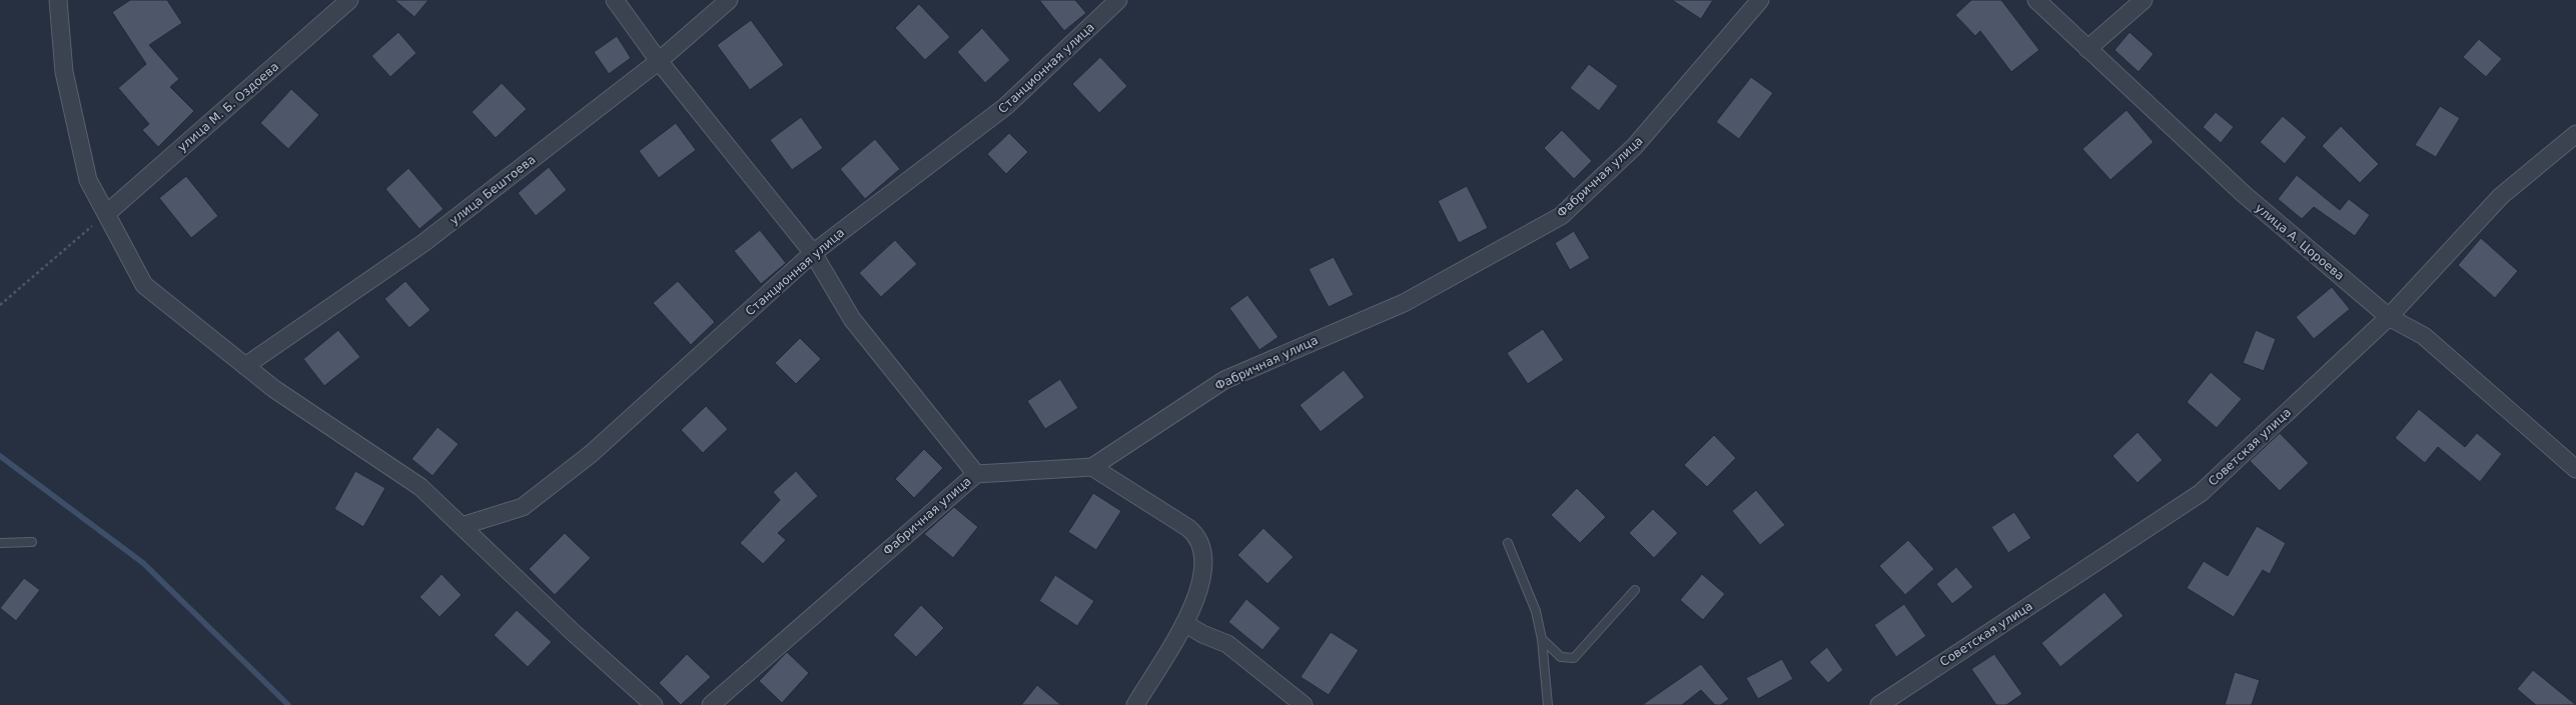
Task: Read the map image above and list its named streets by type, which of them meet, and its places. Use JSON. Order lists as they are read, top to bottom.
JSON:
{
  "streets": {
    "street": [
      "Станционная улица",
      "улица М. Б. Оздоева",
      "Фабричная улица",
      "улица Бештоева",
      "улица А. Цороева",
      "Советская улица"
    ]
  },
  "crossings": [
    ["улица А. Цороева", "Советская улица"]
  ]
}
